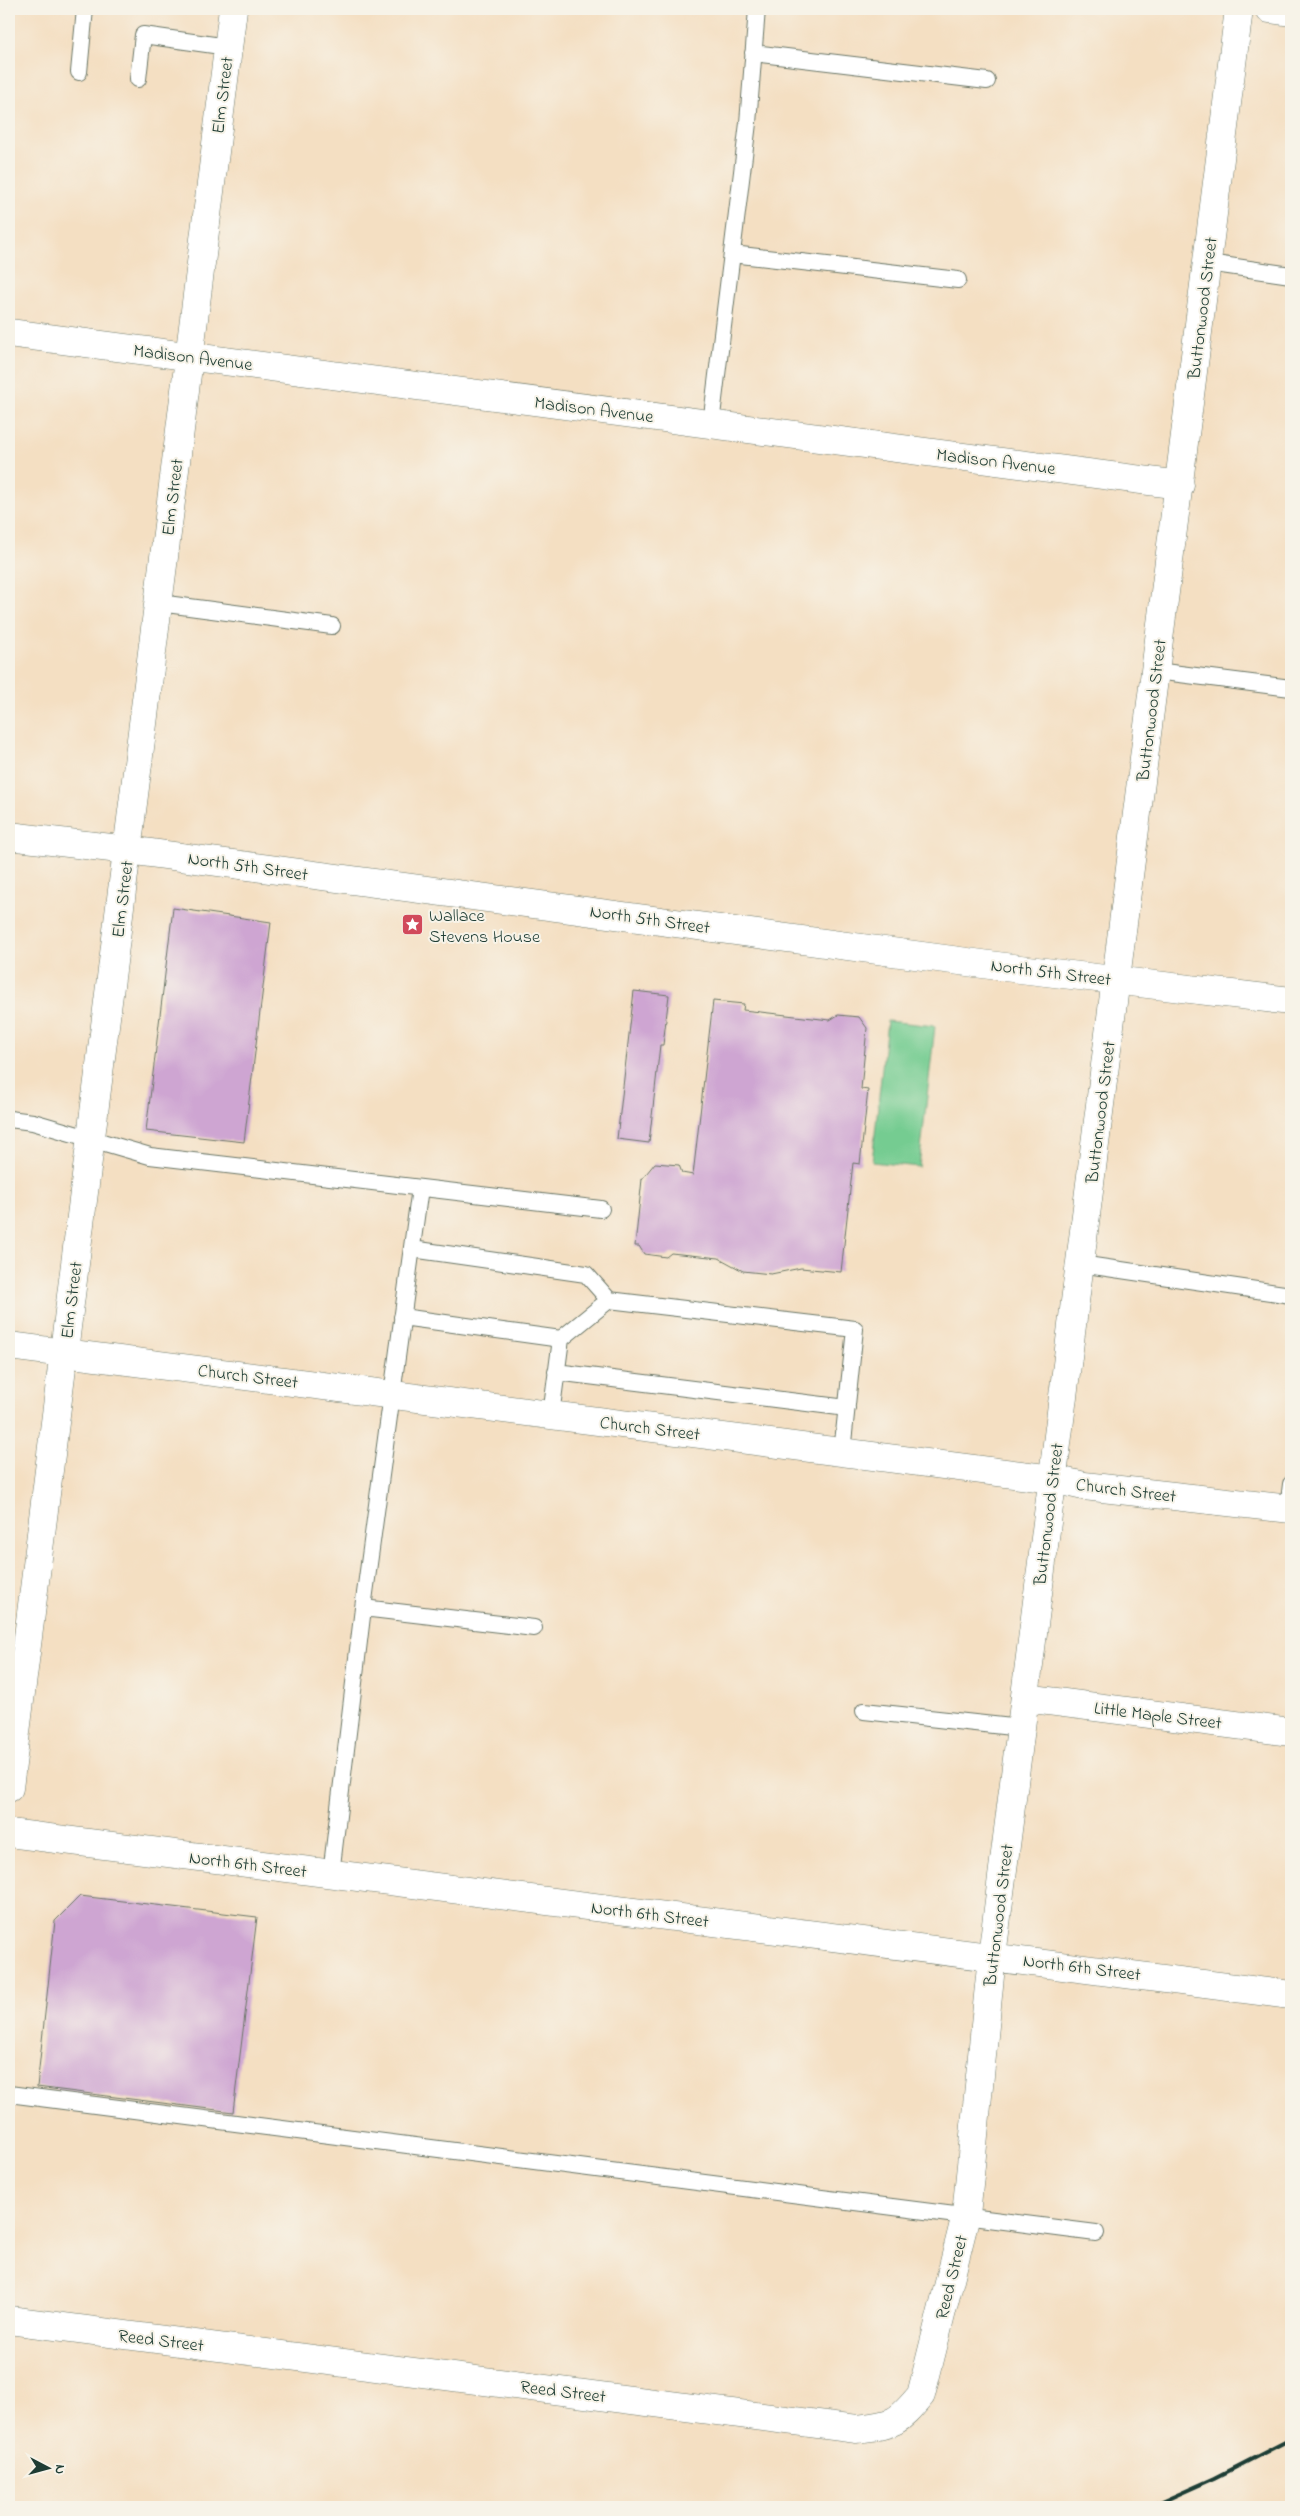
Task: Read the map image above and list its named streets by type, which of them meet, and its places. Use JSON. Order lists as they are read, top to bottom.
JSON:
{
  "streets": {
    "street": [
      "Elm Street",
      "Buttonwood Street",
      "Madison Avenue",
      "North 5th Street",
      "Church Street",
      "Little Maple Street",
      "North 6th Street",
      "Reed Street"
    ]
  },
  "crossings": [
    ["Elm Street", "Madison Avenue"],
    ["Elm Street", "North 5th Street"],
    ["Elm Street", "Church Street"],
    ["Buttonwood Street", "Madison Avenue"],
    ["Buttonwood Street", "North 5th Street"],
    ["Buttonwood Street", "Church Street"],
    ["Buttonwood Street", "Little Maple Street"],
    ["Buttonwood Street", "North 6th Street"],
    ["Buttonwood Street", "Reed Street"]
  ],
  "places": {
    "place": ["Wallace Stevens House"]
  },
  "north": "right"
}
